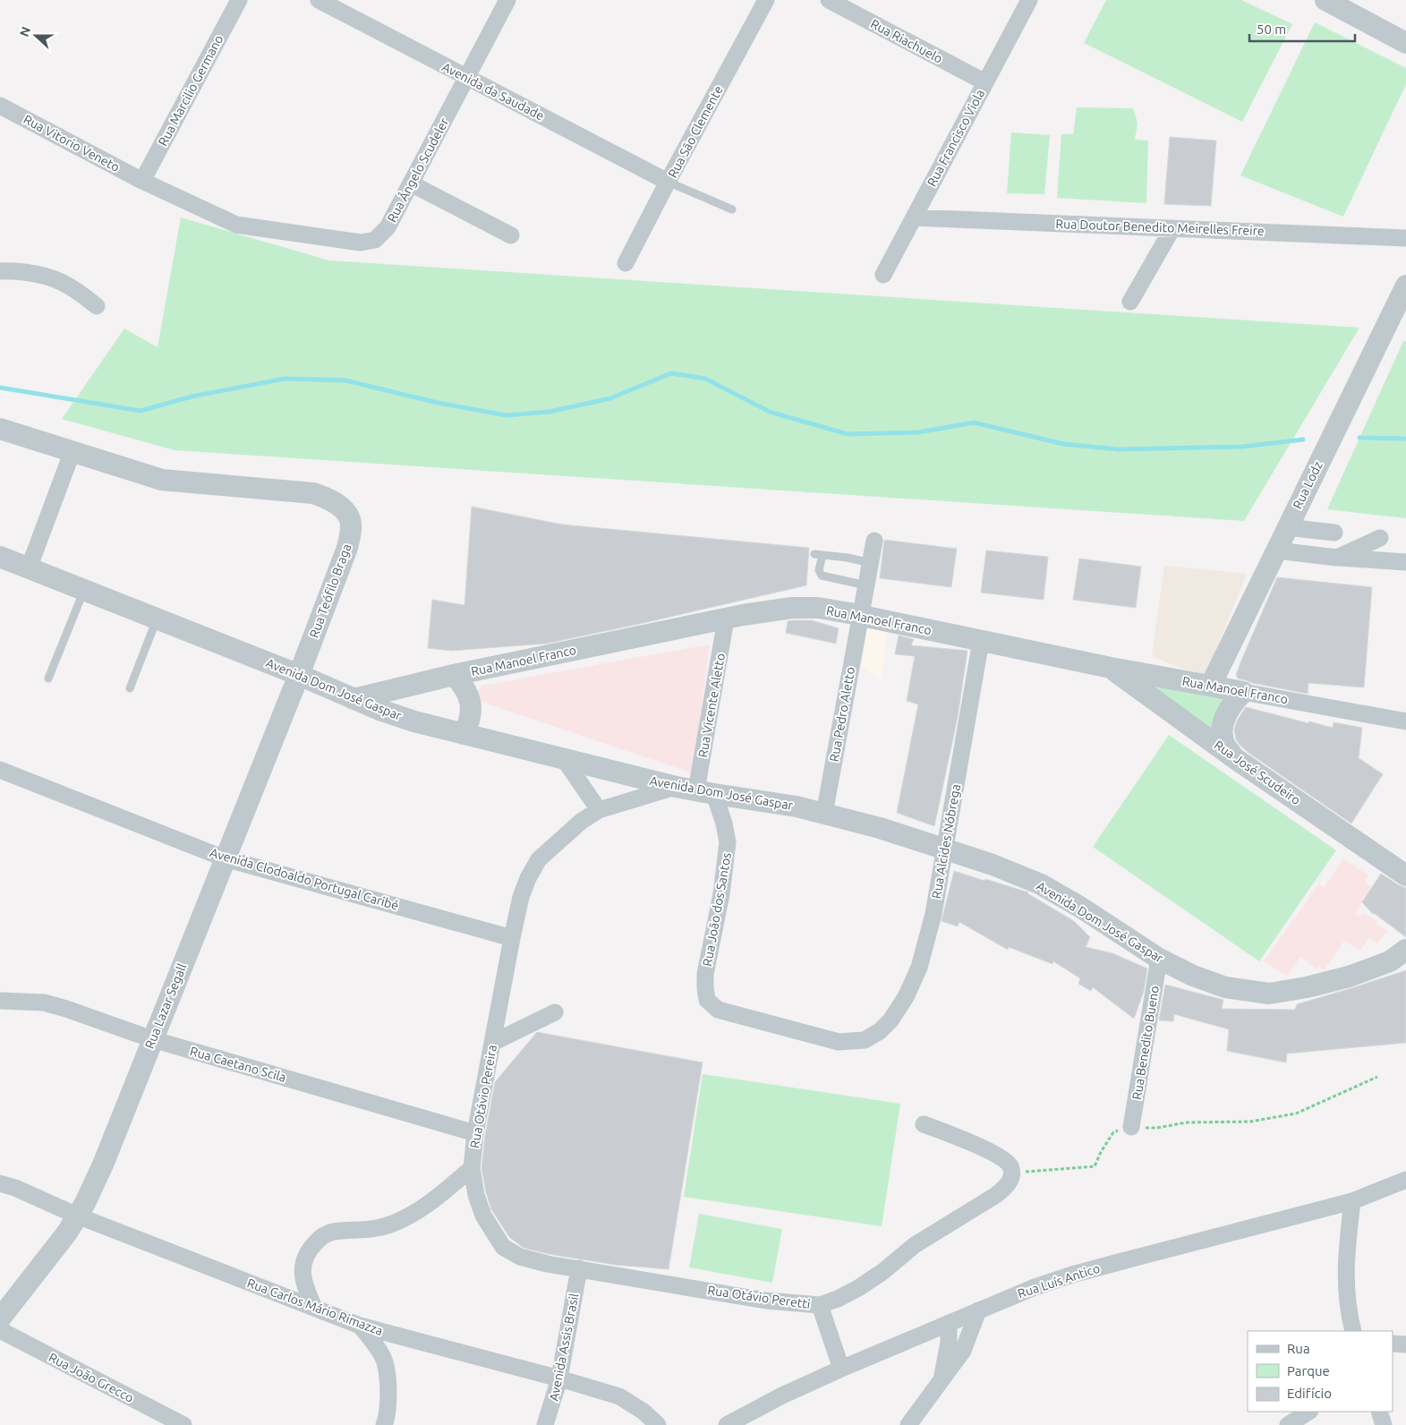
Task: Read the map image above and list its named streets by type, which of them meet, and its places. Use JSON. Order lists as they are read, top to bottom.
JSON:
{
  "streets": {
    "street": [
      "Rua Riachuelo",
      "Rua Marcilio Germano",
      "Avenida da Saudade",
      "Rua São Clemente",
      "Rua Francisco Viola",
      "Rua Vitorio Veneto",
      "Rua Ângelo Scudeler",
      "Rua Doutor Benedito Meirelles Freire",
      "Rua Lodz",
      "Rua Teófilo Braga",
      "Rua Manoel Franco",
      "Avenida Dom José Gaspar",
      "Rua Vicente Aletto",
      "Rua Pedro Aletto",
      "Rua José Scudeiro",
      "Rua Alcides Nóbrega",
      "Avenida Clodoaldo Portugal Caribé",
      "Rua João dos Santos",
      "Rua Lazar Segall",
      "Rua Benedito Bueno",
      "Rua Caetano Scila",
      "Rua Otávio Pereira",
      "Rua Luís Antico",
      "Rua Otávio Peretti",
      "Rua Carlos Mário Rimazza",
      "Avenida Assis Brasil",
      "Rua João Grecco"
    ]
  },
  "crossings": [
    ["Rua Riachuelo", "Rua Francisco Viola"],
    ["Rua Marcilio Germano", "Rua Vitorio Veneto"],
    ["Rua Marcilio Germano", "Rua Ângelo Scudeler"],
    ["Avenida da Saudade", "Rua São Clemente"],
    ["Avenida da Saudade", "Rua Ângelo Scudeler"],
    ["Rua Francisco Viola", "Rua Doutor Benedito Meirelles Freire"],
    ["Rua Vitorio Veneto", "Rua Ângelo Scudeler"],
    ["Rua Lodz", "Rua Manoel Franco"],
    ["Rua Teófilo Braga", "Avenida Dom José Gaspar"],
    ["Rua Teófilo Braga", "Rua Lazar Segall"],
    ["Rua Manoel Franco", "Avenida Dom José Gaspar"],
    ["Rua Manoel Franco", "Rua Vicente Aletto"],
    ["Rua Manoel Franco", "Rua Pedro Aletto"],
    ["Rua Manoel Franco", "Rua José Scudeiro"],
    ["Rua Manoel Franco", "Rua Alcides Nóbrega"],
    ["Avenida Dom José Gaspar", "Rua Vicente Aletto"],
    ["Avenida Dom José Gaspar", "Rua Pedro Aletto"],
    ["Avenida Dom José Gaspar", "Rua Alcides Nóbrega"],
    ["Avenida Dom José Gaspar", "Rua João dos Santos"],
    ["Avenida Dom José Gaspar", "Rua Lazar Segall"],
    ["Avenida Dom José Gaspar", "Rua Benedito Bueno"],
    ["Avenida Dom José Gaspar", "Rua Otávio Pereira"],
    ["Rua Vicente Aletto", "Rua João dos Santos"],
    ["Rua Alcides Nóbrega", "Rua João dos Santos"],
    ["Avenida Clodoaldo Portugal Caribé", "Rua Lazar Segall"],
    ["Avenida Clodoaldo Portugal Caribé", "Rua Otávio Pereira"],
    ["Rua Lazar Segall", "Rua Caetano Scila"],
    ["Rua Lazar Segall", "Rua Carlos Mário Rimazza"],
    ["Rua Caetano Scila", "Rua Otávio Pereira"],
    ["Rua Otávio Pereira", "Rua Otávio Peretti"],
    ["Rua Otávio Peretti", "Avenida Assis Brasil"],
    ["Rua Carlos Mário Rimazza", "Avenida Assis Brasil"]
  ],
  "legend": ["Rua", "Parque", "Edifício"],
  "scale_bar": "50 m",
  "north": "left"
}
